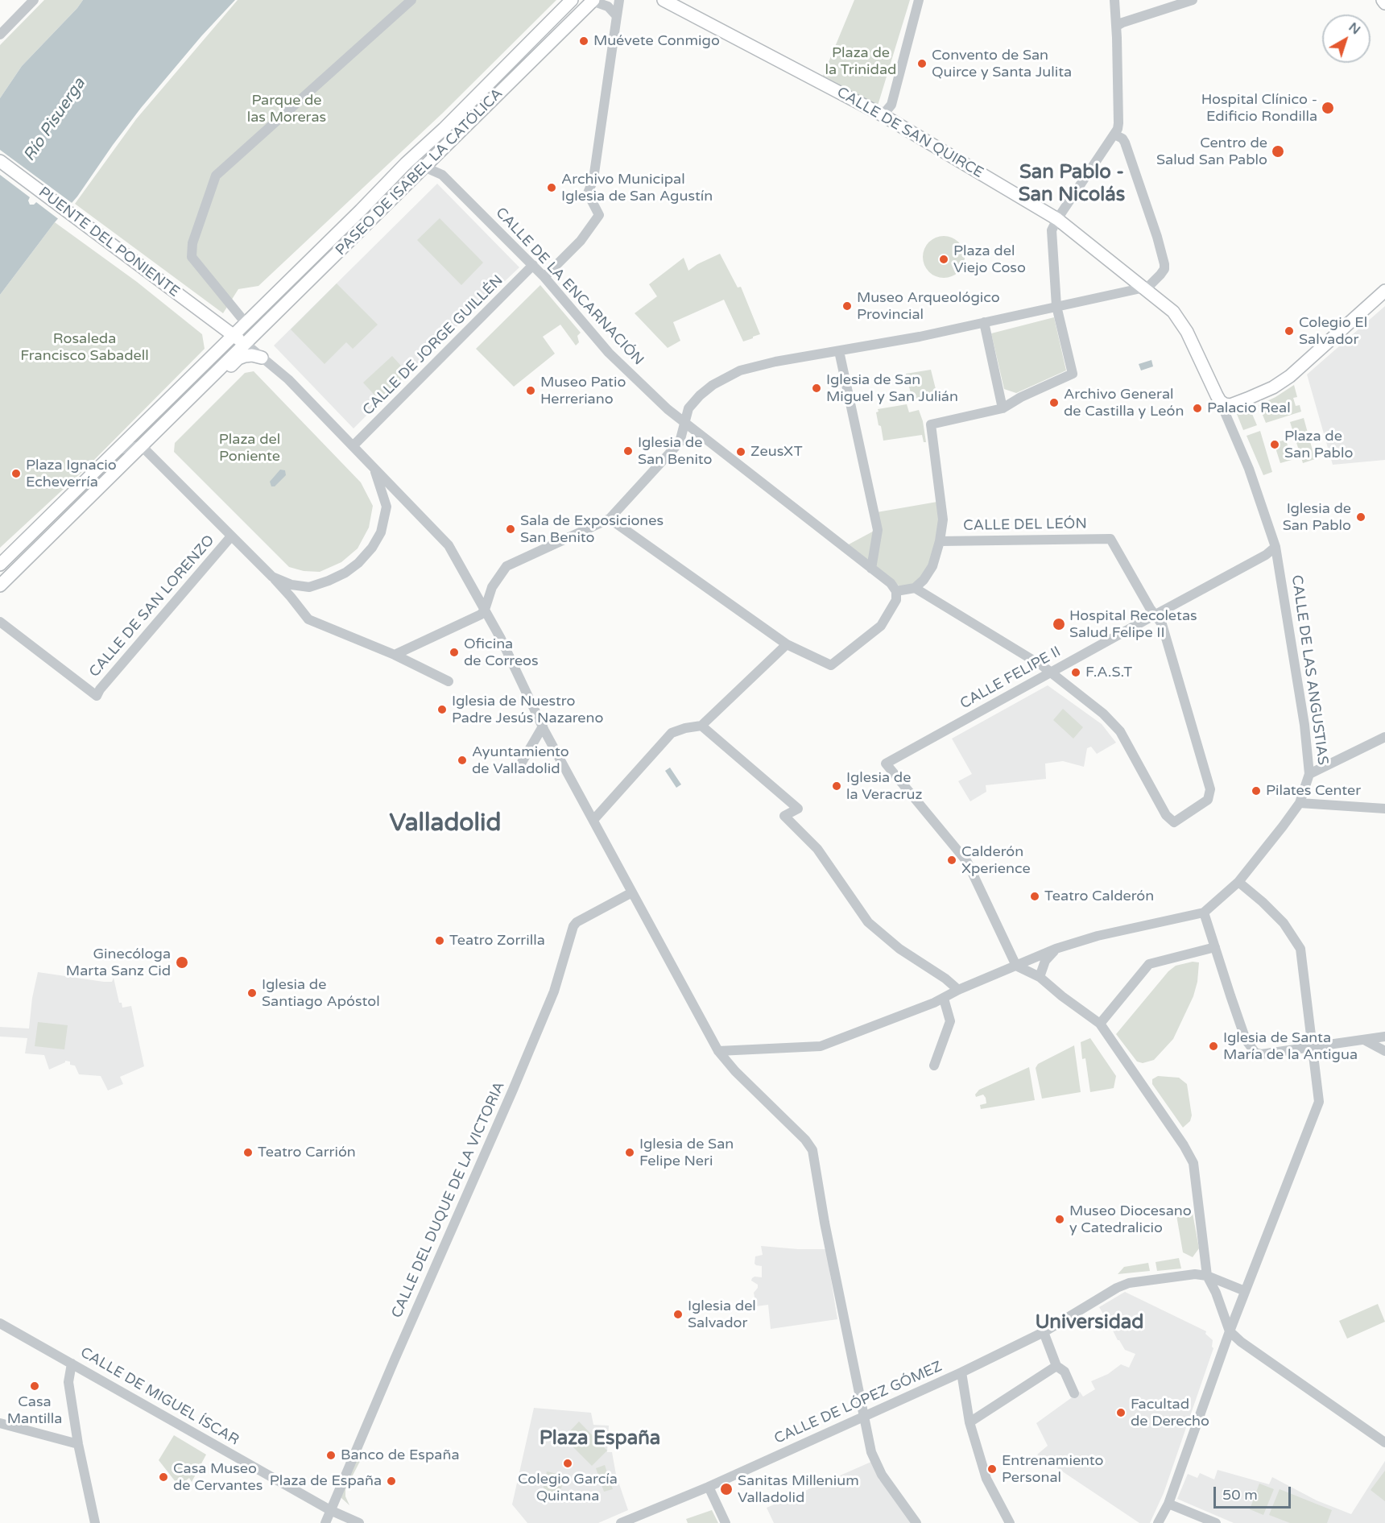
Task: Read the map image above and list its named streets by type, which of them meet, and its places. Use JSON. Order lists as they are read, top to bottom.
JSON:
{
  "streets": {
    "main road": ["CALLE DE SAN QUIRCE", "PASEO DE ISABEL LA CATÓLICA", "PUENTE DEL PONIENTE"],
    "street": [
      "CALLE DE LA ENCARNACIÓN",
      "CALLE DE JORGE GUILLÉN",
      "CALLE DEL LEÓN",
      "CALLE DE SAN LORENZO",
      "CALLE DE LAS ANGUSTIAS",
      "CALLE FELIPE II",
      "CALLE DEL DUQUE DE LA VICTORIA",
      "CALLE DE MIGUEL ÍSCAR",
      "CALLE DE LÓPEZ GÓMEZ"
    ]
  },
  "crossings": [
    ["PASEO DE ISABEL LA CATÓLICA", "PUENTE DEL PONIENTE"],
    ["PASEO DE ISABEL LA CATÓLICA", "CALLE DE LA ENCARNACIÓN"],
    ["CALLE DE LA ENCARNACIÓN", "CALLE DE JORGE GUILLÉN"],
    ["CALLE DEL LEÓN", "CALLE FELIPE II"],
    ["CALLE DE LAS ANGUSTIAS", "CALLE FELIPE II"],
    ["CALLE DEL DUQUE DE LA VICTORIA", "CALLE DE MIGUEL ÍSCAR"]
  ],
  "districts": [
    "San Pablo - San Nicolás",
    "Valladolid",
    "Universidad",
    "Plaza España"
  ],
  "water": ["Río Pisuerga"],
  "parks": [
    "Plaza de la Trinidad",
    "Parque de las Moreras",
    "Rosaleda Francisco Sabadell",
    "Plaza del Poniente"
  ],
  "places": [
    "Muévete Conmigo",
    "Convento de San Quirce y Santa Julita",
    "Hospital Clínico - Edificio Rondilla",
    "Centro de Salud San Pablo",
    "Archivo Municipal Iglesia de San Agustín",
    "Plaza del Viejo Coso",
    "Museo Arqueológico Provincial",
    "Colegio El Salvador",
    "Iglesia de San Miguel y San Julián",
    "Museo Patio Herreriano",
    "Archivo General de Castilla y León",
    "Palacio Real",
    "Plaza de San Pablo",
    "Iglesia de San Benito",
    "ZeusXT",
    "Plaza Ignacio Echeverría",
    "Iglesia de San Pablo",
    "Sala de Exposiciones San Benito",
    "Hospital Recoletas Salud Felipe II",
    "Oficina de Correos",
    "F.A.S.T",
    "Iglesia de Nuestro Padre Jesús Nazareno",
    "Ayuntamiento de Valladolid",
    "Iglesia de la Veracruz",
    "Pilates Center",
    "Calderón Xperience",
    "Teatro Calderón",
    "Teatro Zorrilla",
    "Ginecóloga Marta Sanz Cid",
    "Iglesia de Santiago Apóstol",
    "Iglesia de Santa María de la Antigua",
    "Teatro Carrión",
    "Iglesia de San Felipe Neri",
    "Museo Diocesano y Catedralicio",
    "Iglesia del Salvador",
    "Casa Mantilla",
    "Facultad de Derecho",
    "Banco de España",
    "Colegio García Quintana",
    "Entrenamiento Personal",
    "Casa Museo de Cervantes",
    "Plaza de España",
    "Sanitas Millenium Valladolid"
  ],
  "scale_bar": "50 m",
  "north": "top right"
}
